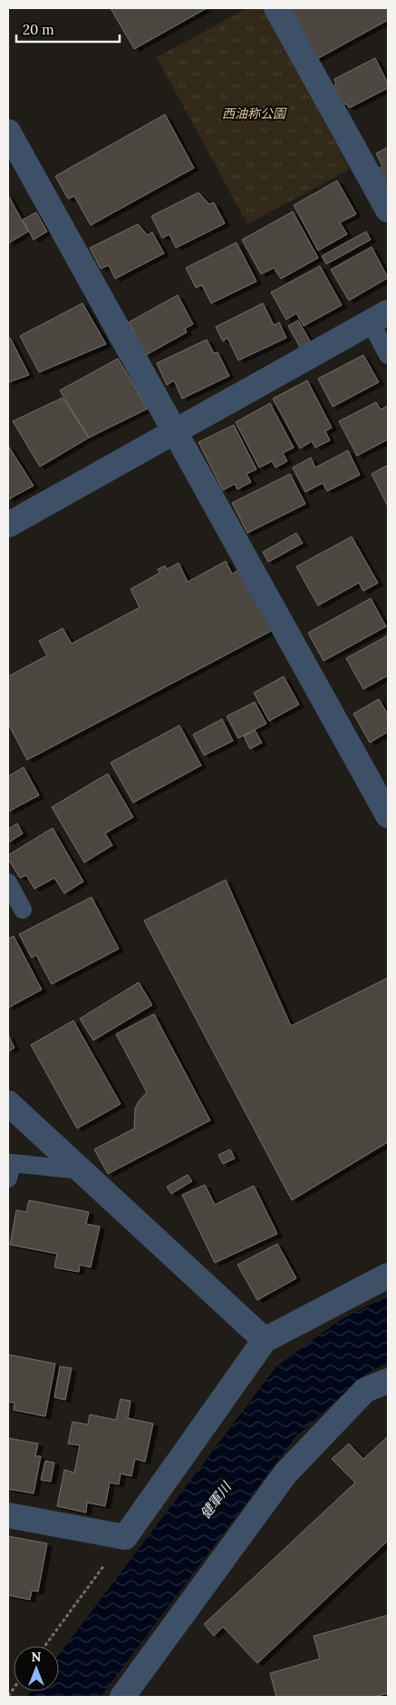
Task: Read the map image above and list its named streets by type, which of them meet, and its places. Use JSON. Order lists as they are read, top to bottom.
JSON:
{
  "water": ["健軍川"],
  "parks": ["西油称公園"],
  "scale_bar": "20 m",
  "north": "top"
}
